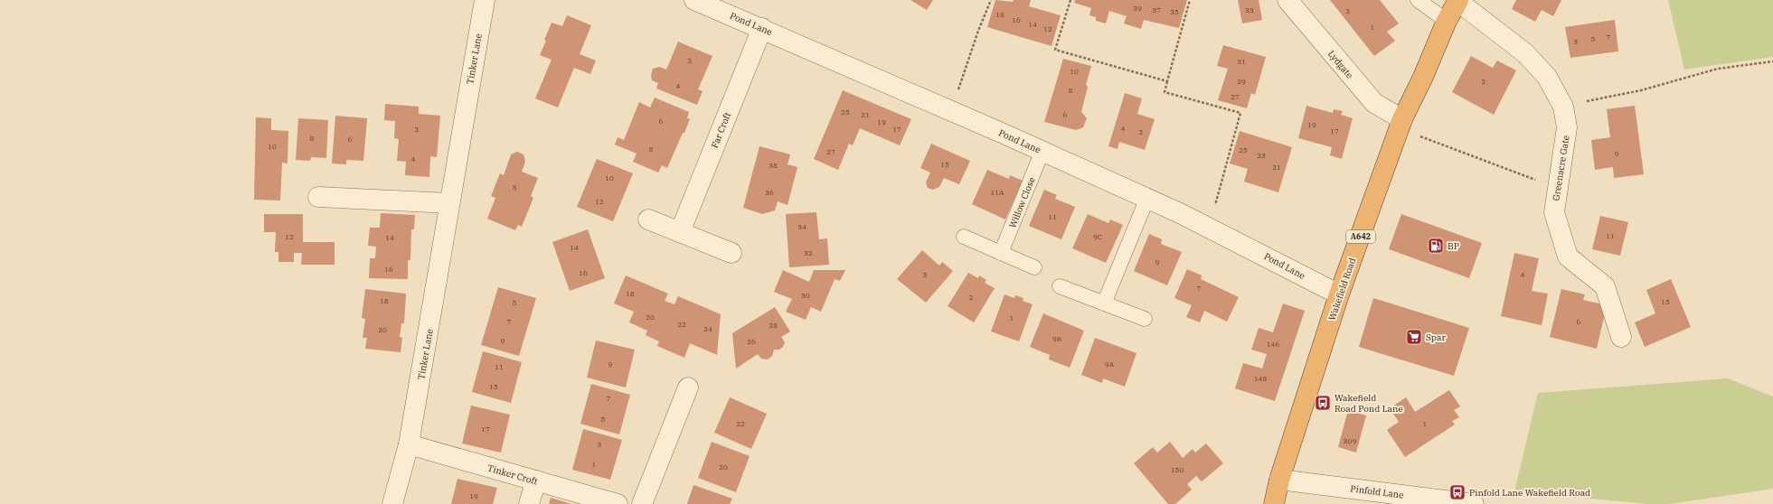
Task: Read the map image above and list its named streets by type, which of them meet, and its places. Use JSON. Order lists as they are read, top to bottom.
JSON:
{
  "streets": {
    "highway": ["A642", "Wakefield Road"],
    "street": [
      "Pond Lane",
      "Tinker Lane",
      "Lydgate",
      "Far Croft",
      "Greenacre Gate",
      "Tinker Croft",
      "Pinfold Lane"
    ],
    "lane": ["Willow Close"]
  },
  "crossings": [
    ["Pond Lane", "Far Croft"],
    ["Pond Lane", "Willow Close"],
    ["Pond Lane", "Wakefield Road"],
    ["Tinker Lane", "Tinker Croft"],
    ["Lydgate", "Wakefield Road"],
    ["Greenacre Gate", "Wakefield Road"],
    ["Wakefield Road", "Pinfold Lane"]
  ],
  "places": {
    "fuel station": ["BP"],
    "supermarket": ["Spar"],
    "bus stop": ["Wakefield Road Pond Lane", "Pinfold Lane Wakefield Road"]
  },
  "house_numbers": [
    "39",
    "37",
    "33",
    "2",
    "35",
    "18",
    "16",
    "14",
    "1",
    "12",
    "7",
    "5",
    "3",
    "2",
    "31",
    "10",
    "29",
    "2",
    "4",
    "8",
    "27",
    "25",
    "21",
    "6",
    "6",
    "19",
    "19",
    "4",
    "2",
    "17",
    "17",
    "2",
    "8",
    "6",
    "10",
    "8",
    "25",
    "27",
    "9",
    "23",
    "4",
    "15",
    "38",
    "21",
    "10",
    "3",
    "36",
    "11A",
    "12",
    "11",
    "34",
    "11",
    "12",
    "9C",
    "14",
    "14",
    "32",
    "9",
    "16",
    "16",
    "3",
    "4",
    "7",
    "18",
    "30",
    "2",
    "18",
    "15",
    "5",
    "20",
    "1",
    "7",
    "6",
    "22",
    "28",
    "24",
    "20",
    "9B",
    "9",
    "26",
    "146",
    "9",
    "9A",
    "11",
    "148",
    "15",
    "7",
    "5",
    "22",
    "1",
    "17",
    "309",
    "3",
    "1",
    "20",
    "150",
    "19"
  ]
}
